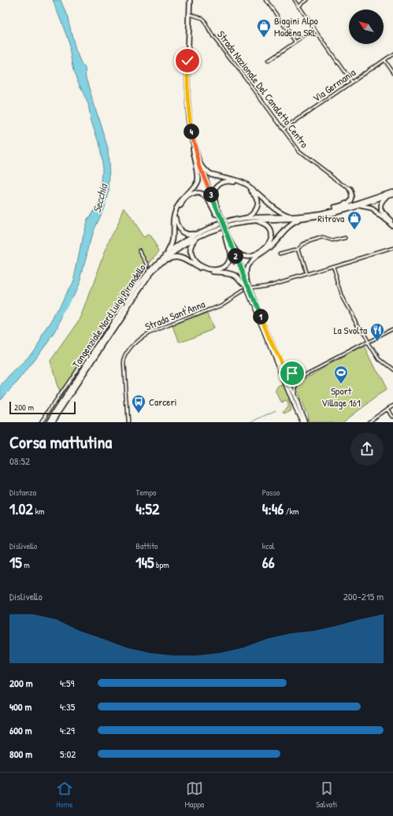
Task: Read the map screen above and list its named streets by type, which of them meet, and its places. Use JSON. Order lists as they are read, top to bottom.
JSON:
{
  "streets": {
    "main road": ["Tangenziale Nord Luigi Pirandello"],
    "street": ["Via Germania", "Strada Nazionale Del Canaletto Centro", "Strada Sant'Anna"]
  },
  "crossings": [
    ["Via Germania", "Strada Nazionale Del Canaletto Centro"]
  ],
  "water": ["Secchia"],
  "places": {
    "shop": ["Biagini Alpo Modena SRL", "Ritrova"],
    "restaurant": ["La Svolta"],
    "sports": ["Sport Village 161"],
    "bus stop": ["Carceri"]
  },
  "scale_bar": "200 m",
  "north": "top left",
  "page": {
    "pins": [
      "4",
      "3",
      "2",
      "1"
    ],
    "scale": "200 m",
    "heading": ["Corsa mattutina", "08:52"],
    "stats": [
      ["Distanza", "1.02 km"],
      ["Tempo", "4:52"],
      ["Passo", "4:46 /km"],
      ["Dislivello", "15 m"],
      ["Battito", "145 bpm"],
      ["kcal", "66"]
    ],
    "chart": ["Dislivello", "200–215 m"],
    "list": [
      {
        "name": "200 m",
        "note": "4:59"
      },
      {
        "name": "400 m",
        "note": "4:35"
      },
      {
        "name": "600 m",
        "note": "4:29"
      },
      {
        "name": "800 m",
        "note": "5:02"
      }
    ],
    "tabs": ["Home", "Mappa", "Salvati"]
  }
}
